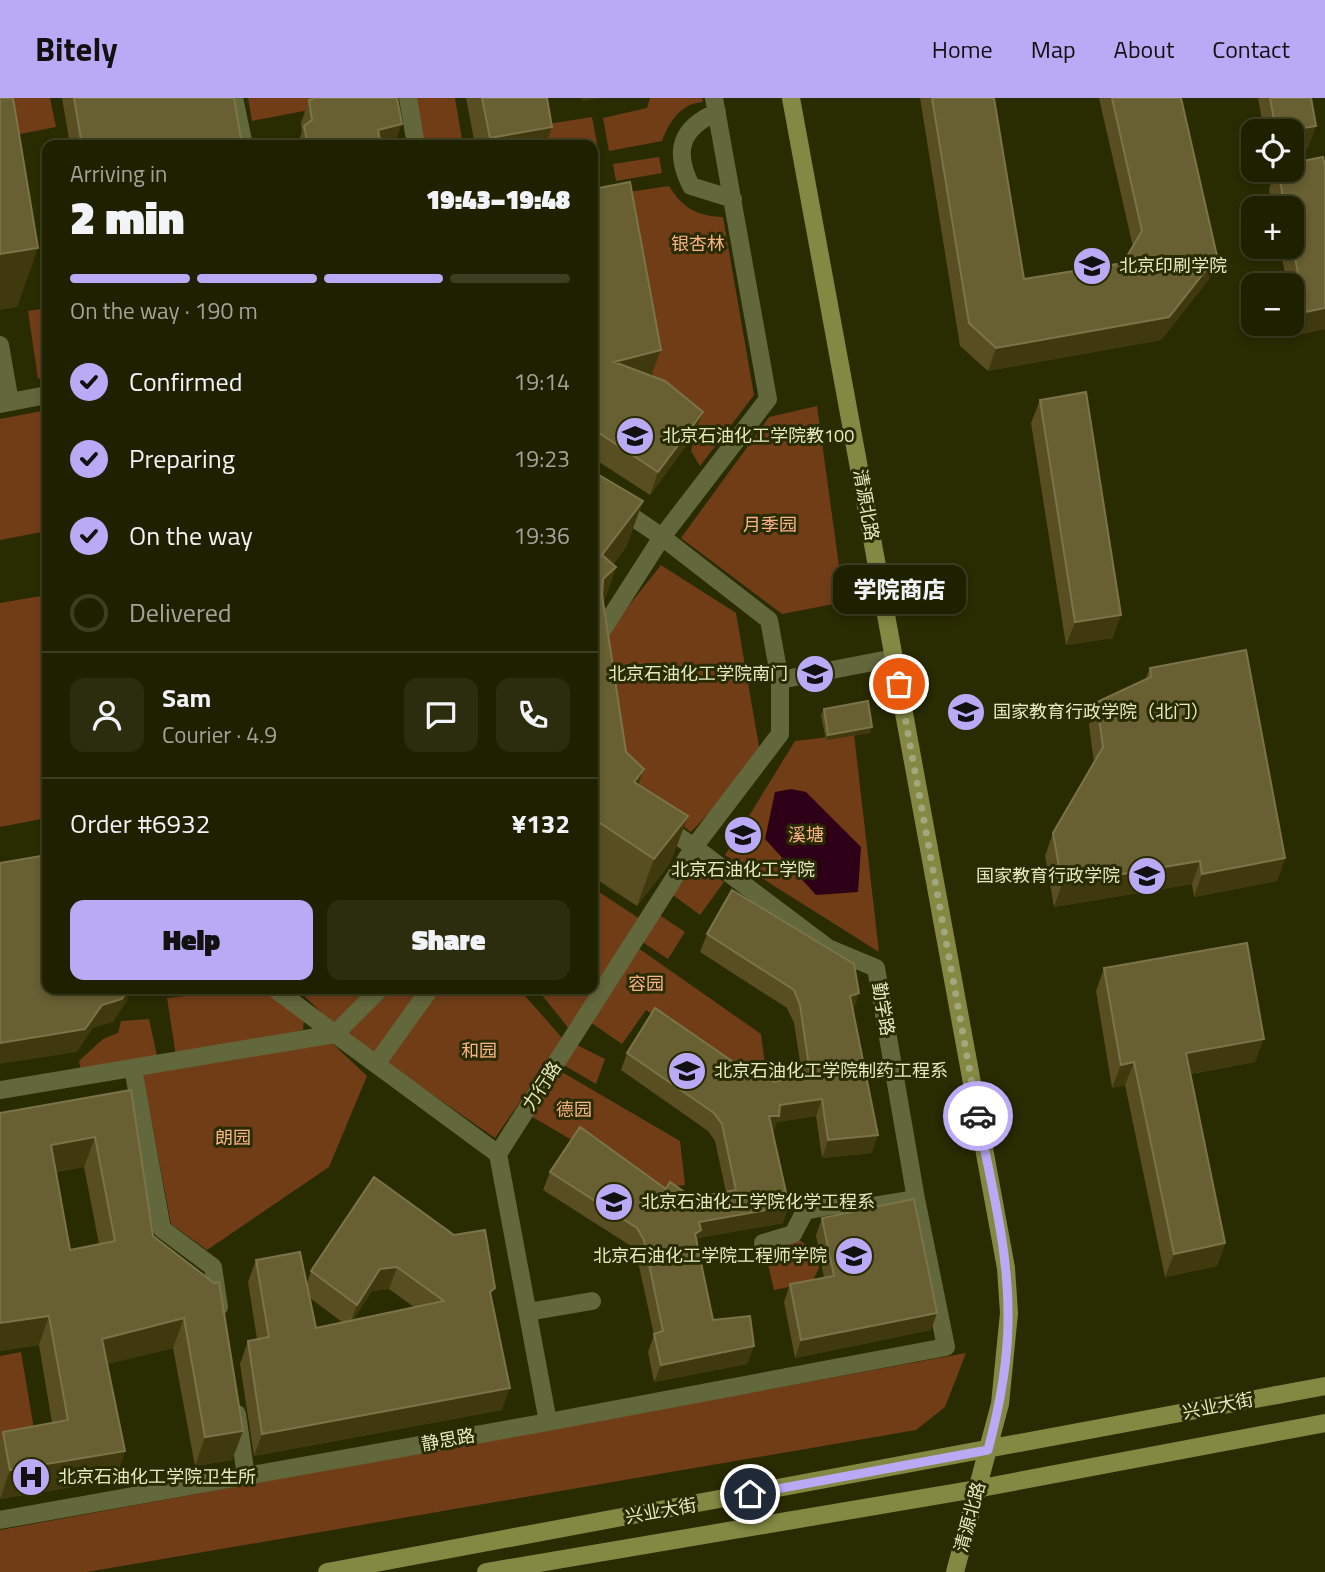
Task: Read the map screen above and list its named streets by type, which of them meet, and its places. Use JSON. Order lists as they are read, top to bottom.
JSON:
{
  "streets": {
    "main road": ["清源北路", "兴业大街"],
    "street": ["勤学路", "力行路", "静思路"]
  },
  "crossings": [
    ["清源北路", "兴业大街"],
    ["勤学路", "力行路"],
    ["勤学路", "静思路"]
  ],
  "parks": [
    "银杏林",
    "月季园",
    "溪塘",
    "容园",
    "和园",
    "德园",
    "朗园"
  ],
  "places": {
    "school or university": [
      "北京印刷学院",
      "北京石油化工学院教100",
      "北京石油化工学院南门",
      "国家教育行政学院（北门）",
      "北京石油化工学院",
      "国家教育行政学院",
      "北京石油化工学院制药工程系",
      "北京石油化工学院化学工程系",
      "北京石油化工学院工程师学院"
    ],
    "other": ["学院商店"],
    "hospital": ["北京石油化工学院卫生所"]
  },
  "page": {
    "header": "Bitely",
    "nav": [
      "Home",
      "Map",
      "About",
      "Contact"
    ],
    "map_buttons": ["+", "−"],
    "heading": ["2 min", "Arriving in", "19:43–19:48"],
    "panel": [
      "Sam",
      "Courier · 4.9",
      "Order #6932",
      "¥132"
    ],
    "bar": "On the way · 190 m",
    "list": [
      ["Confirmed", "19:14"],
      ["Preparing", "19:23"],
      ["On the way", "19:36"],
      "Delivered"
    ],
    "bubble": "学院商店",
    "buttons": ["Help", "Share"]
  }
}
